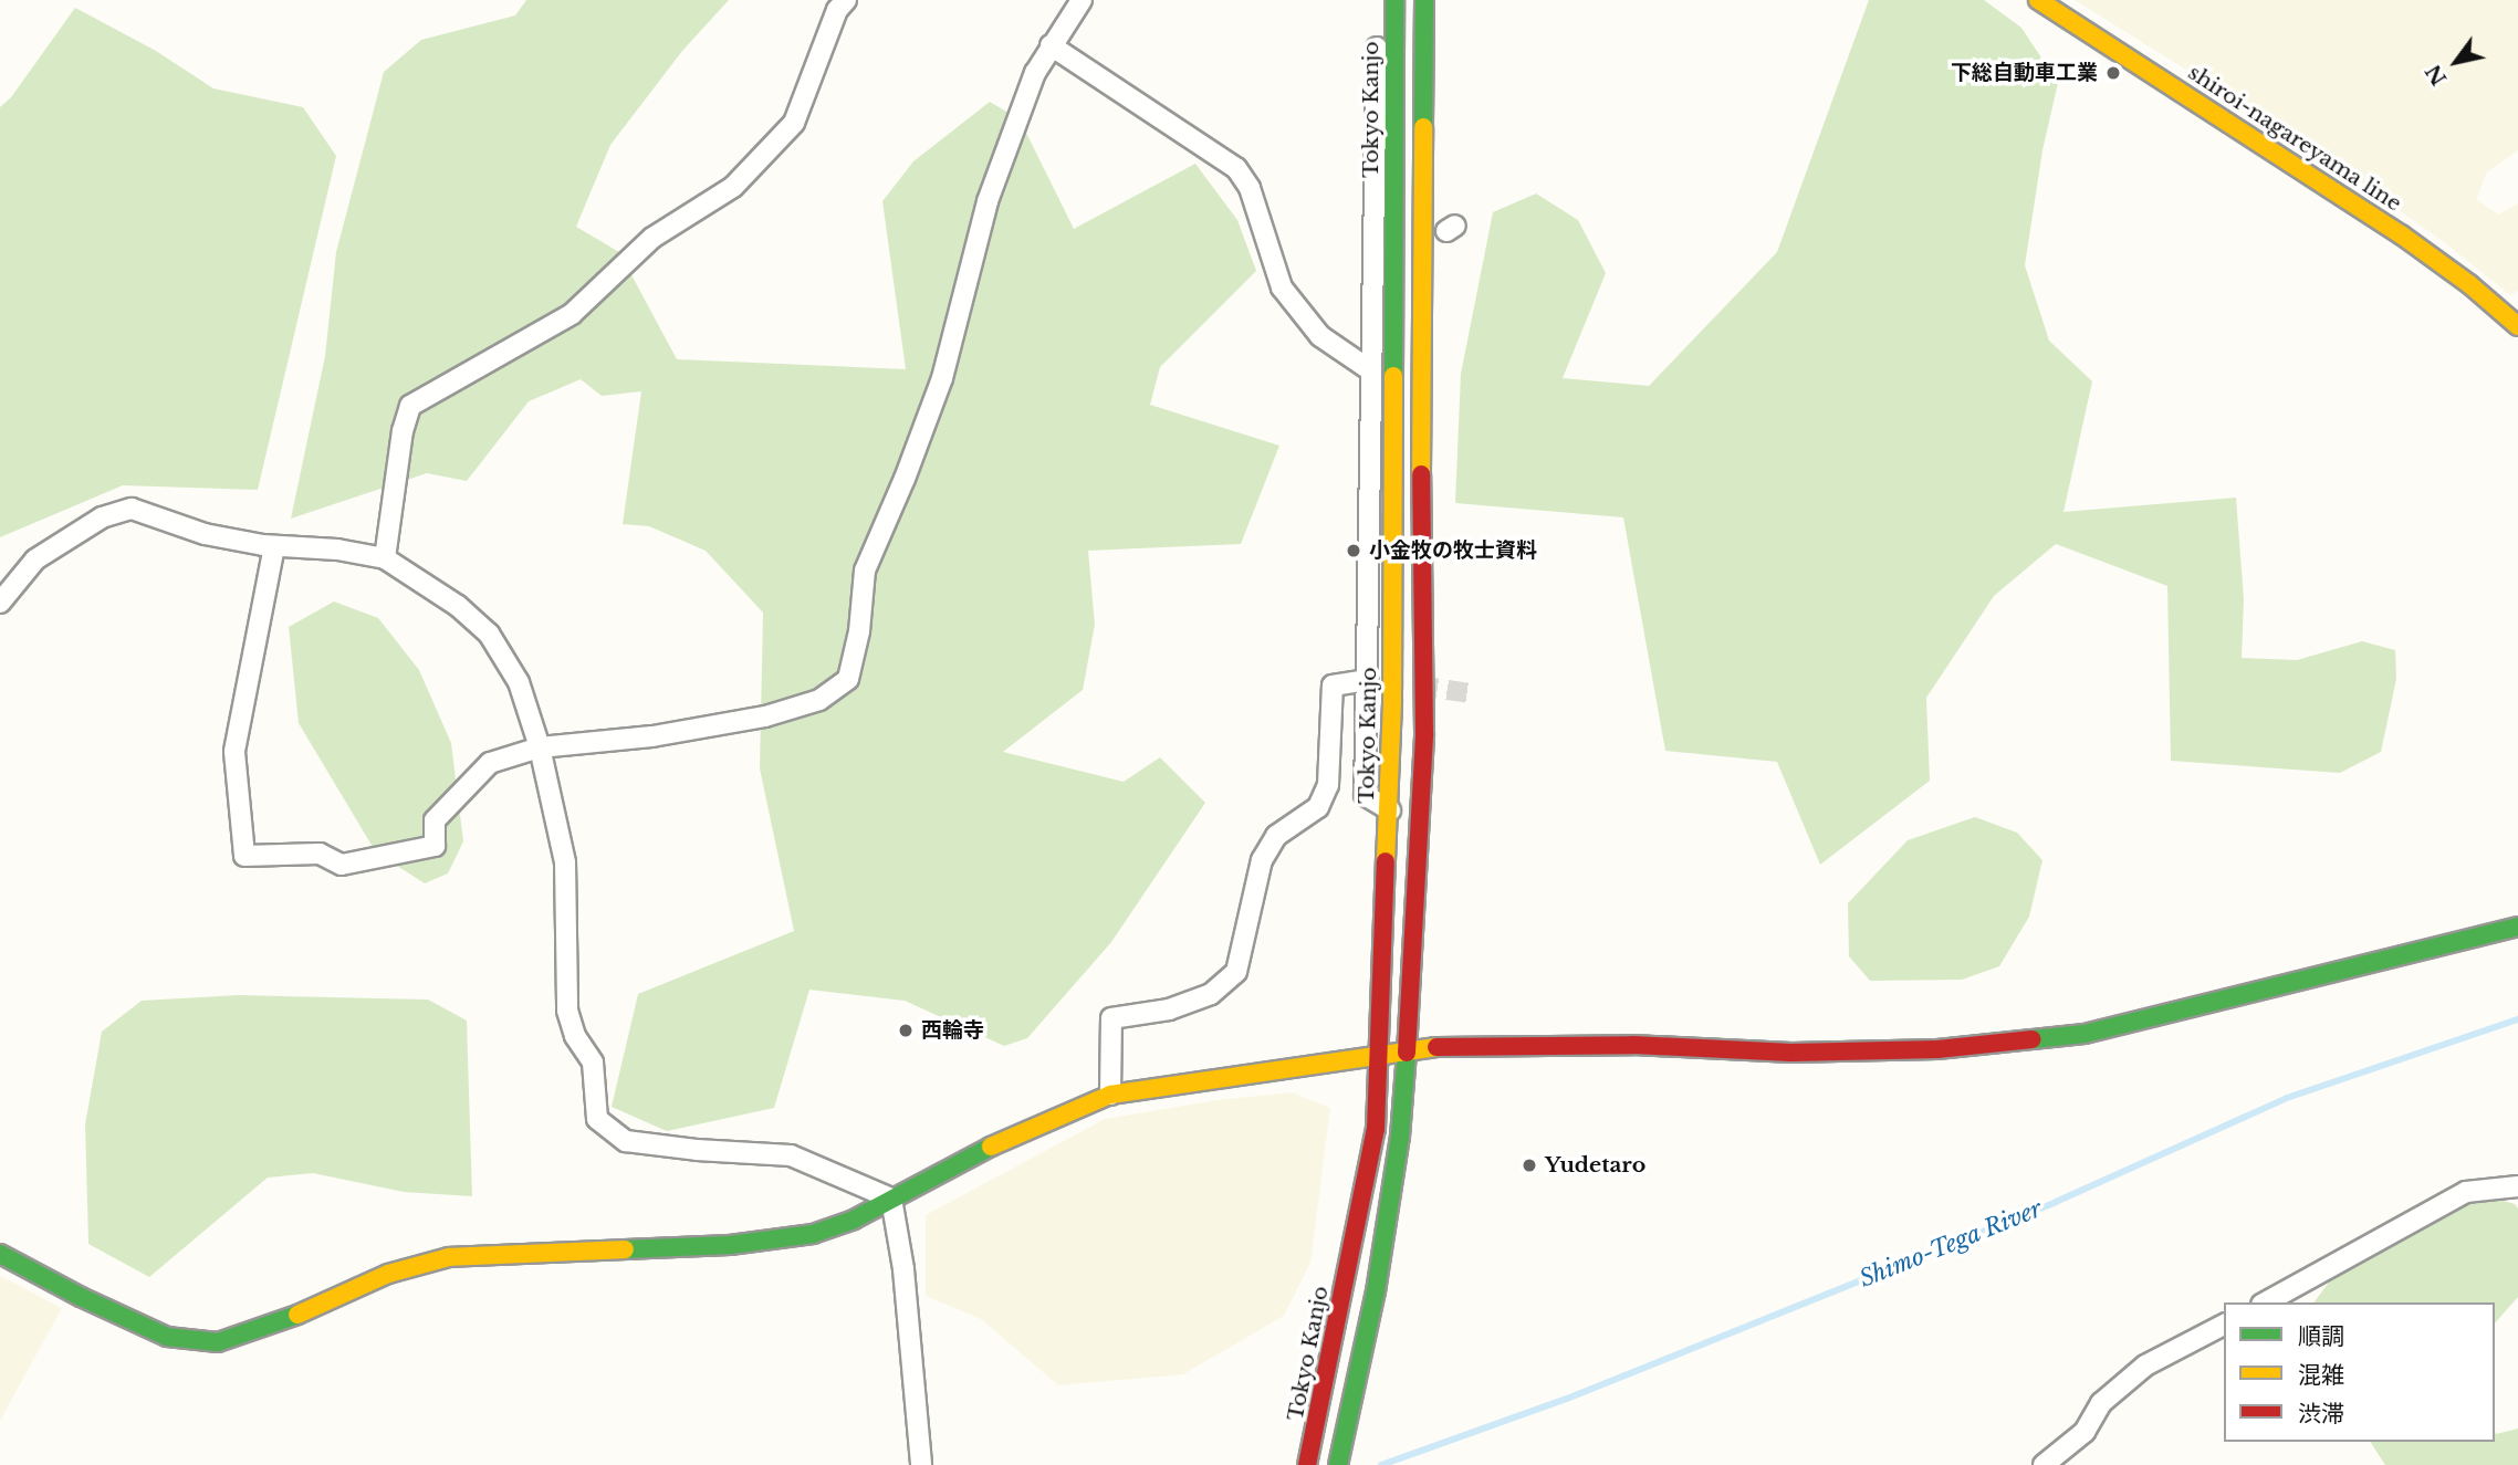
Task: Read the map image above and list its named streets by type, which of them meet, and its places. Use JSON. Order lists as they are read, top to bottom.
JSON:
{
  "streets": {
    "main road": ["Tokyo Kanjo", "shiroi-nagareyama line"]
  },
  "water": ["Shimo-Tega River"],
  "places": [
    "下総自動車工業",
    "小金牧の牧士資料",
    "西輪寺",
    "Yudetaro"
  ],
  "legend": ["順調", "混雑", "渋滞"],
  "north": "bottom left"
}
